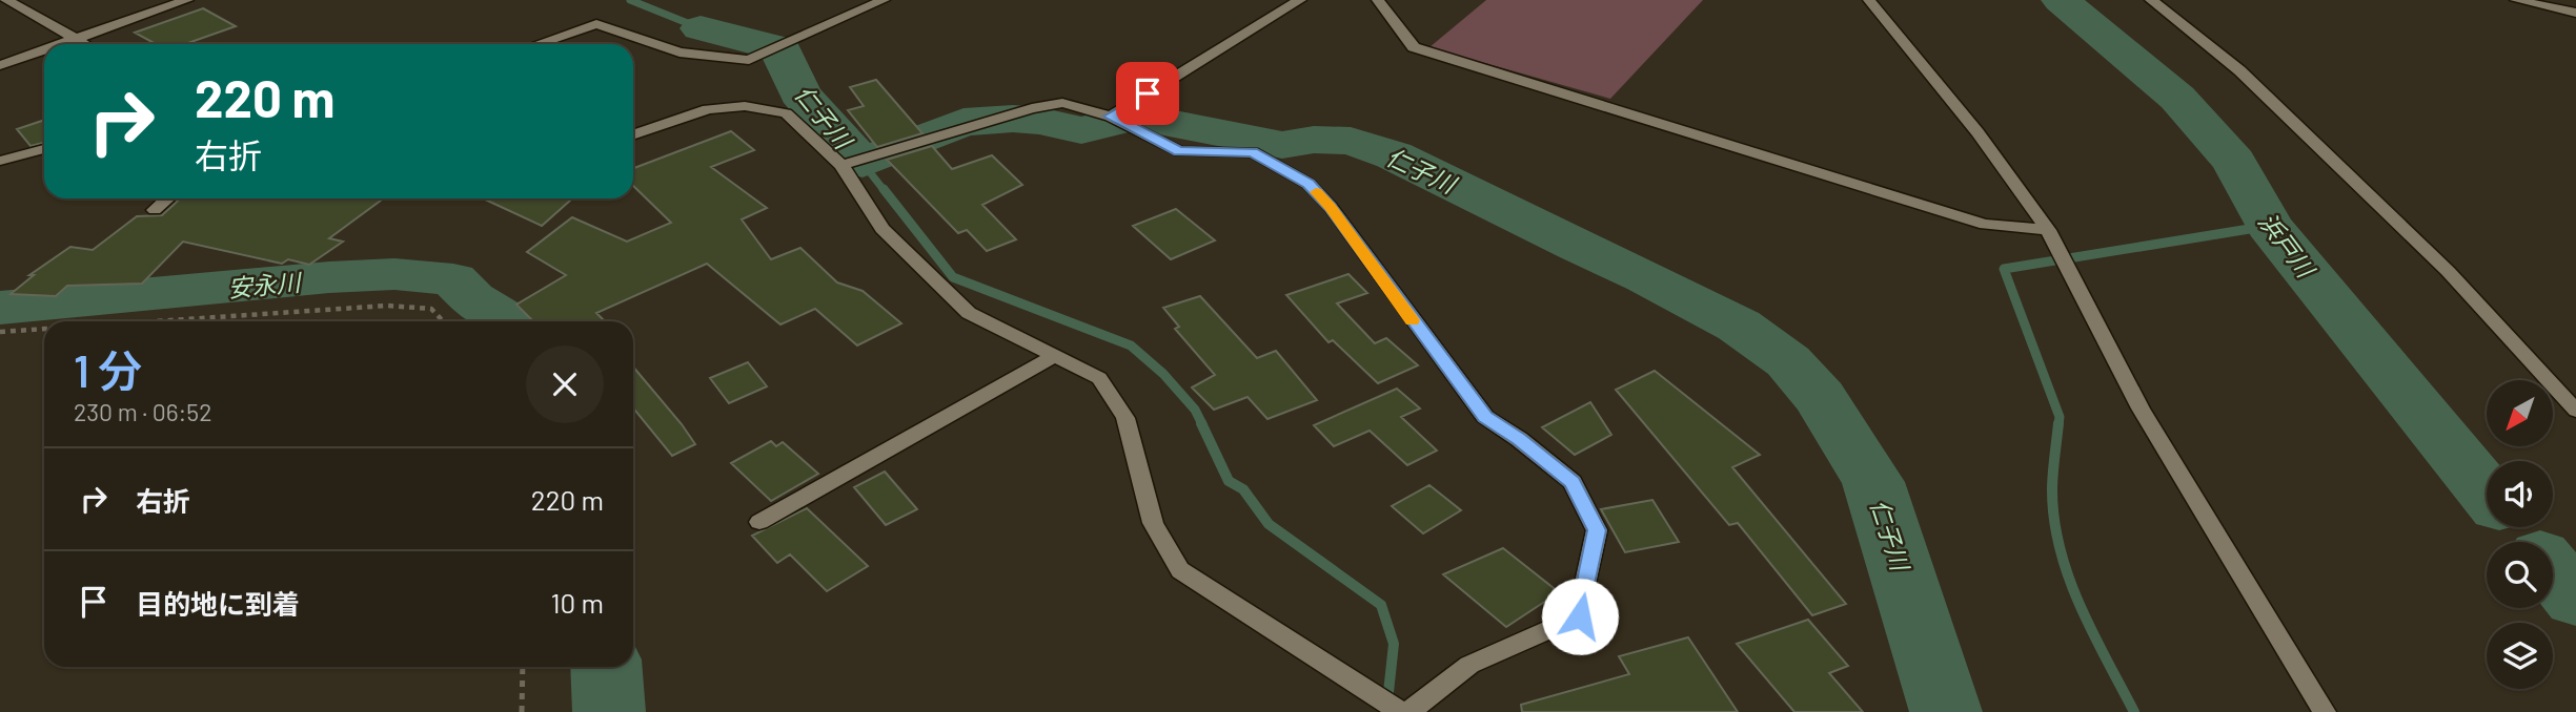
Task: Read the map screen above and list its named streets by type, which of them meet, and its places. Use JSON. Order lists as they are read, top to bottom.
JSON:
{
  "water": ["仁子川", "浜戸川", "安永川"],
  "north": "bottom left",
  "page": {
    "turn": ["220 m", "右折"],
    "heading": ["1 分", "230 m · 06:52"],
    "list": [
      {
        "name": "右折",
        "value": "220 m"
      },
      {
        "name": "目的地に到着",
        "value": "10 m"
      }
    ]
  }
}
